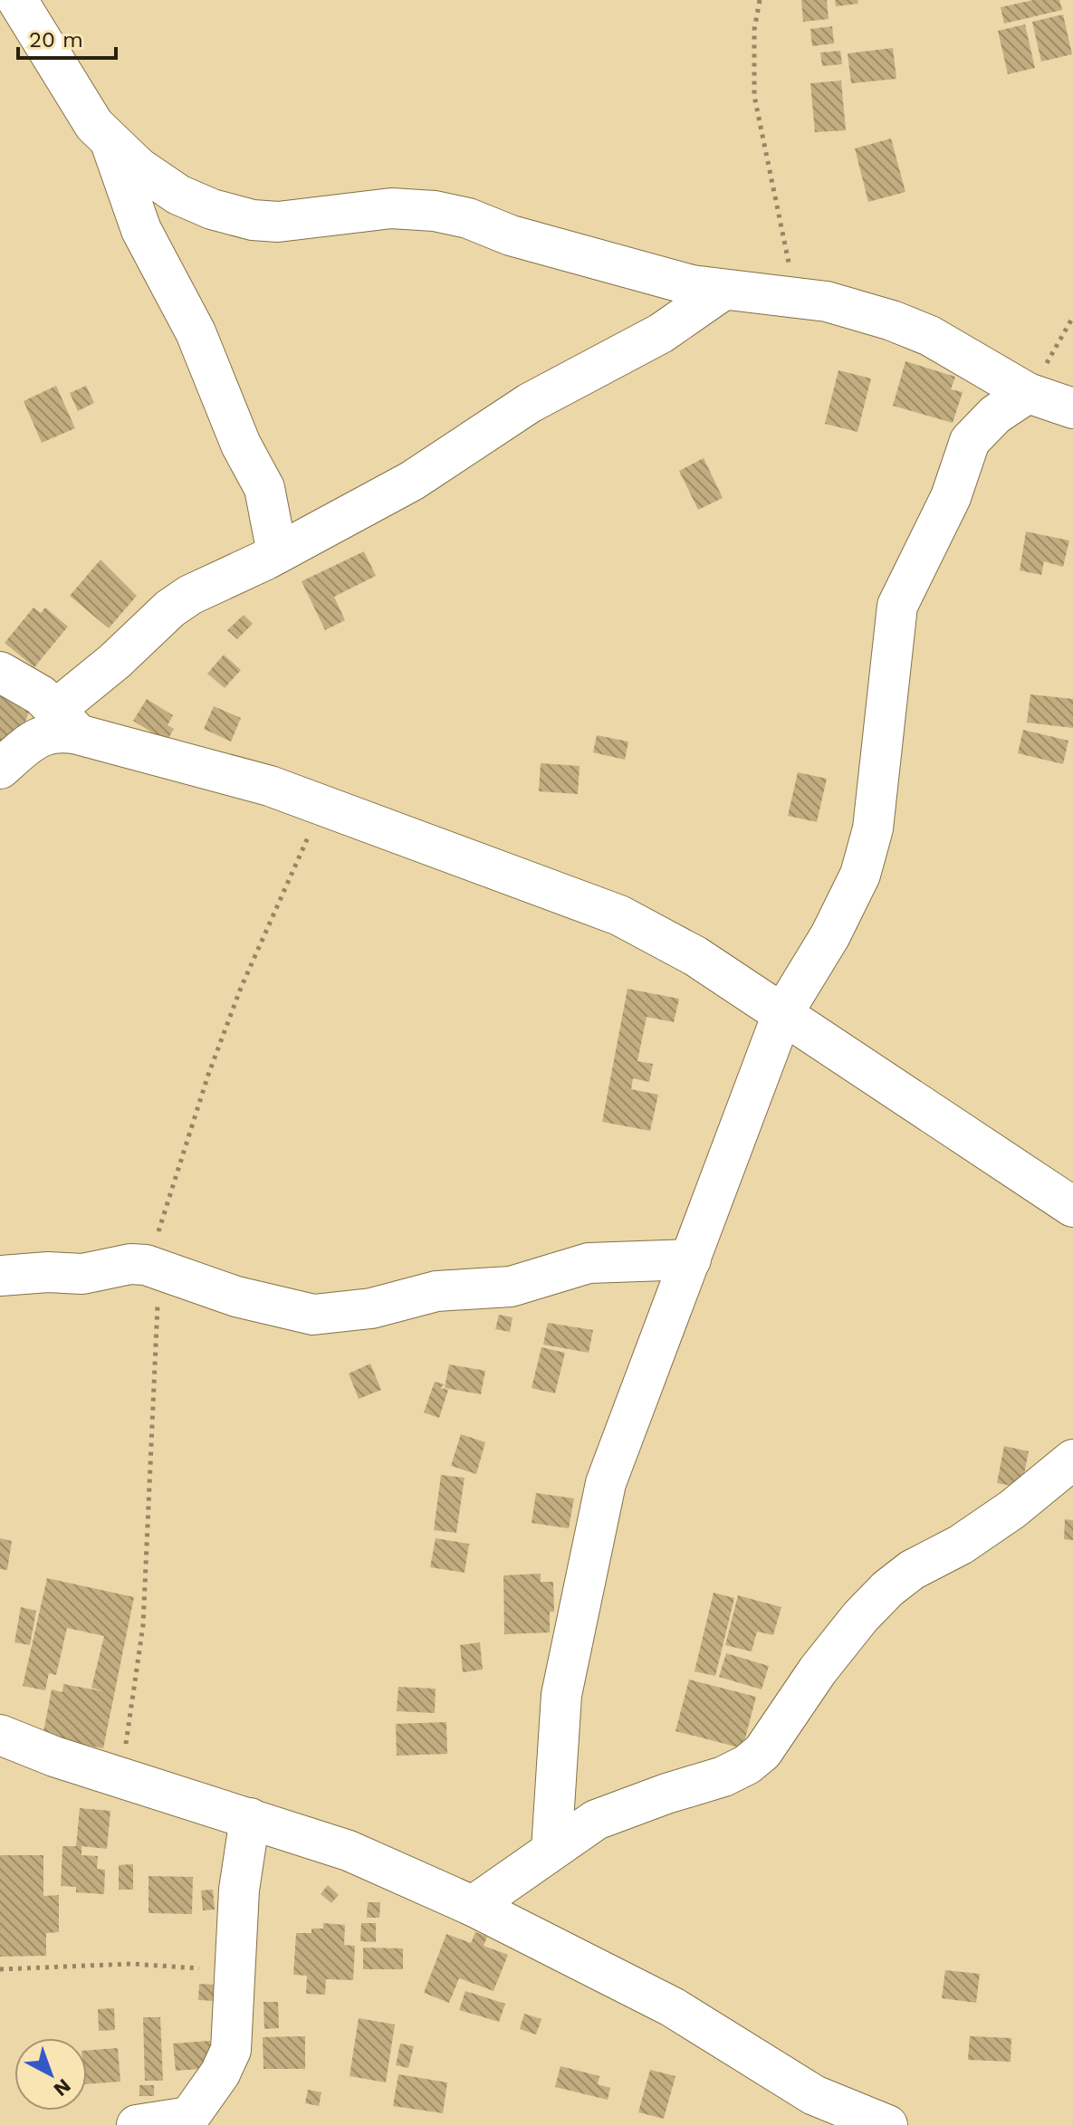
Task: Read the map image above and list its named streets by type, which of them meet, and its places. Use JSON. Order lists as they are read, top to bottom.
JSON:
{
  "scale_bar": "20 m",
  "north": "bottom right"
}
